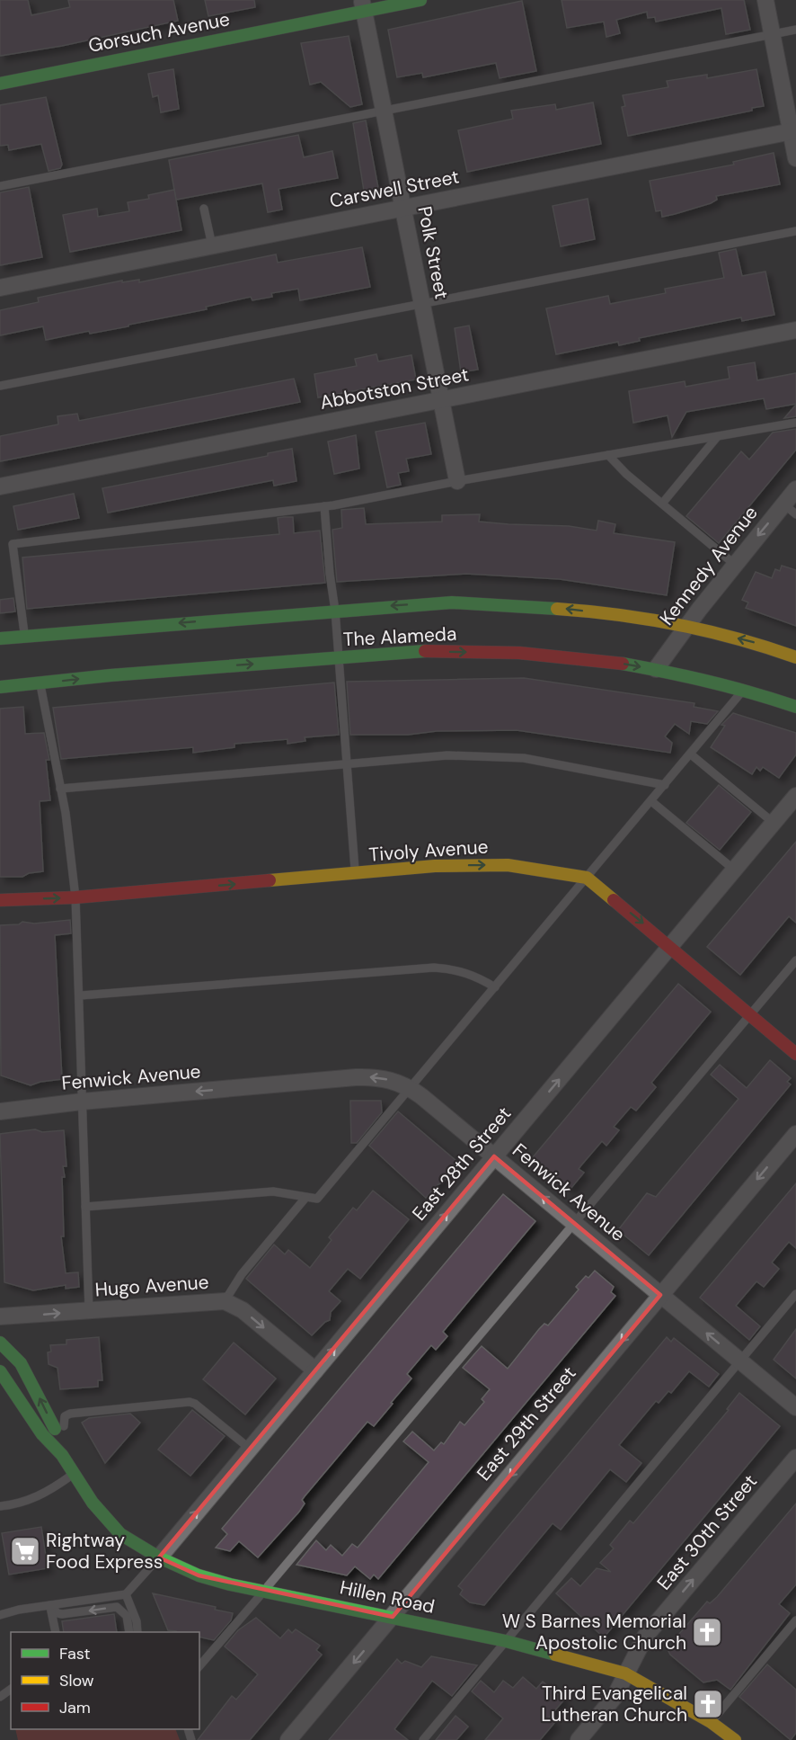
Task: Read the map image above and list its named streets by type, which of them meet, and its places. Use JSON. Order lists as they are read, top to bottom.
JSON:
{
  "streets": {
    "main road": [
      "Gorsuch Avenue",
      "The Alameda",
      "Tivoly Avenue",
      "Hillen Road"
    ],
    "street": [
      "Carswell Street",
      "Polk Street",
      "Abbotston Street",
      "Kennedy Avenue",
      "Fenwick Avenue",
      "East 28th Street",
      "Hugo Avenue",
      "East 29th Street",
      "East 30th Street"
    ]
  },
  "crossings": [
    ["Gorsuch Avenue", "Polk Street"],
    ["Carswell Street", "Polk Street"],
    ["Polk Street", "Abbotston Street"],
    ["Kennedy Avenue", "The Alameda"],
    ["Fenwick Avenue", "East 28th Street"],
    ["Fenwick Avenue", "East 29th Street"],
    ["East 28th Street", "Hugo Avenue"],
    ["East 28th Street", "Hillen Road"],
    ["East 29th Street", "Hillen Road"],
    ["East 30th Street", "Hillen Road"]
  ],
  "one_way": [
    "Tivoly Avenue",
    "Fenwick Avenue",
    "East 28th Street",
    "Hugo Avenue",
    "East 29th Street",
    "East 30th Street"
  ],
  "places": {
    "supermarket": ["Rightway Food Express"],
    "church": ["W S Barnes Memorial Apostolic Church", "Third Evangelical Lutheran Church"]
  },
  "legend": ["Fast", "Slow", "Jam"]
}
